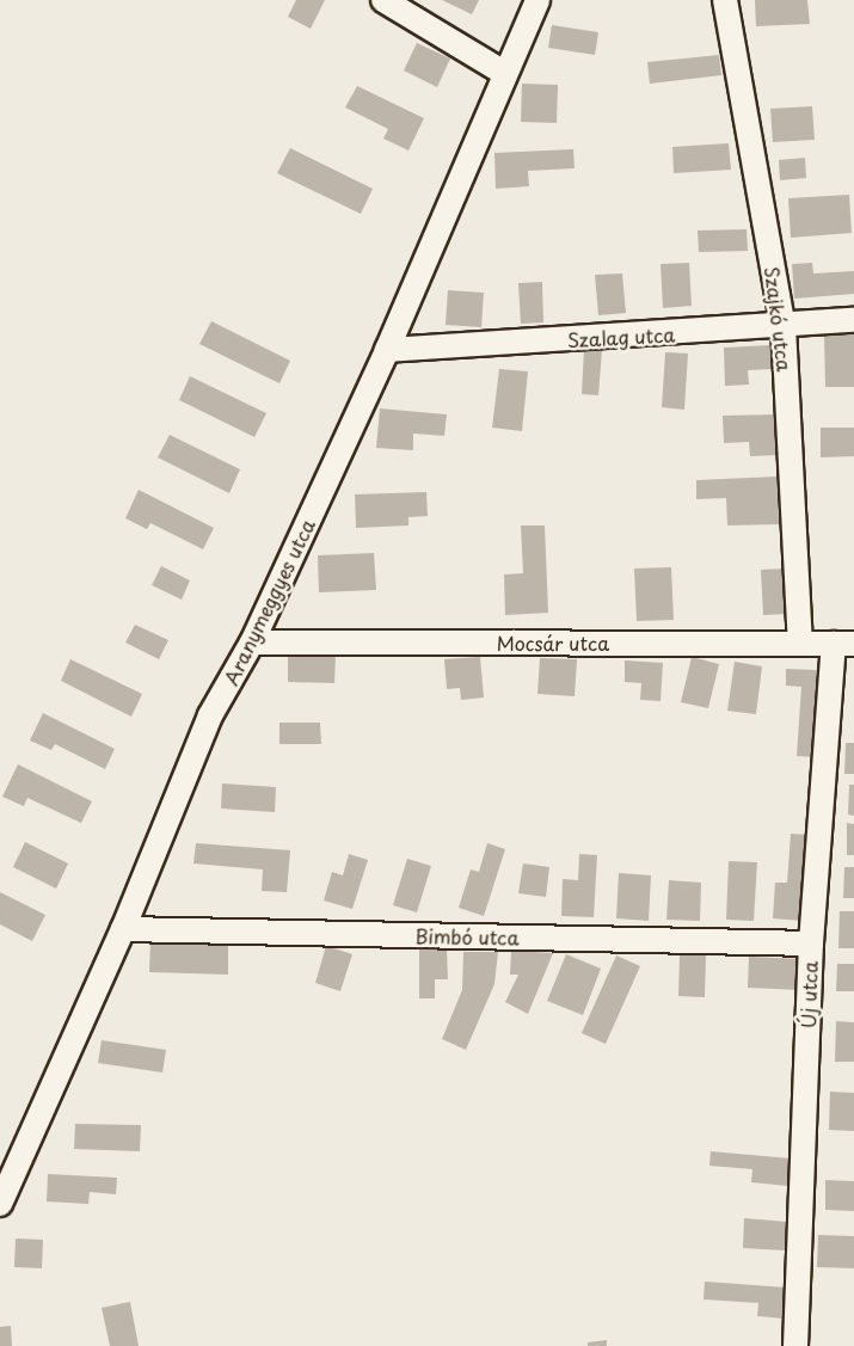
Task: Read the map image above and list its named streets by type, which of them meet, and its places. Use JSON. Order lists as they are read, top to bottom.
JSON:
{
  "streets": {
    "street": [
      "Szajkó utca",
      "Szalag utca",
      "Aranymeggyes utca",
      "Mocsár utca",
      "Bimbó utca",
      "Új utca"
    ]
  },
  "crossings": [
    ["Szajkó utca", "Szalag utca"],
    ["Szajkó utca", "Mocsár utca"],
    ["Szalag utca", "Aranymeggyes utca"],
    ["Aranymeggyes utca", "Mocsár utca"],
    ["Aranymeggyes utca", "Bimbó utca"],
    ["Mocsár utca", "Új utca"],
    ["Bimbó utca", "Új utca"]
  ]
}
